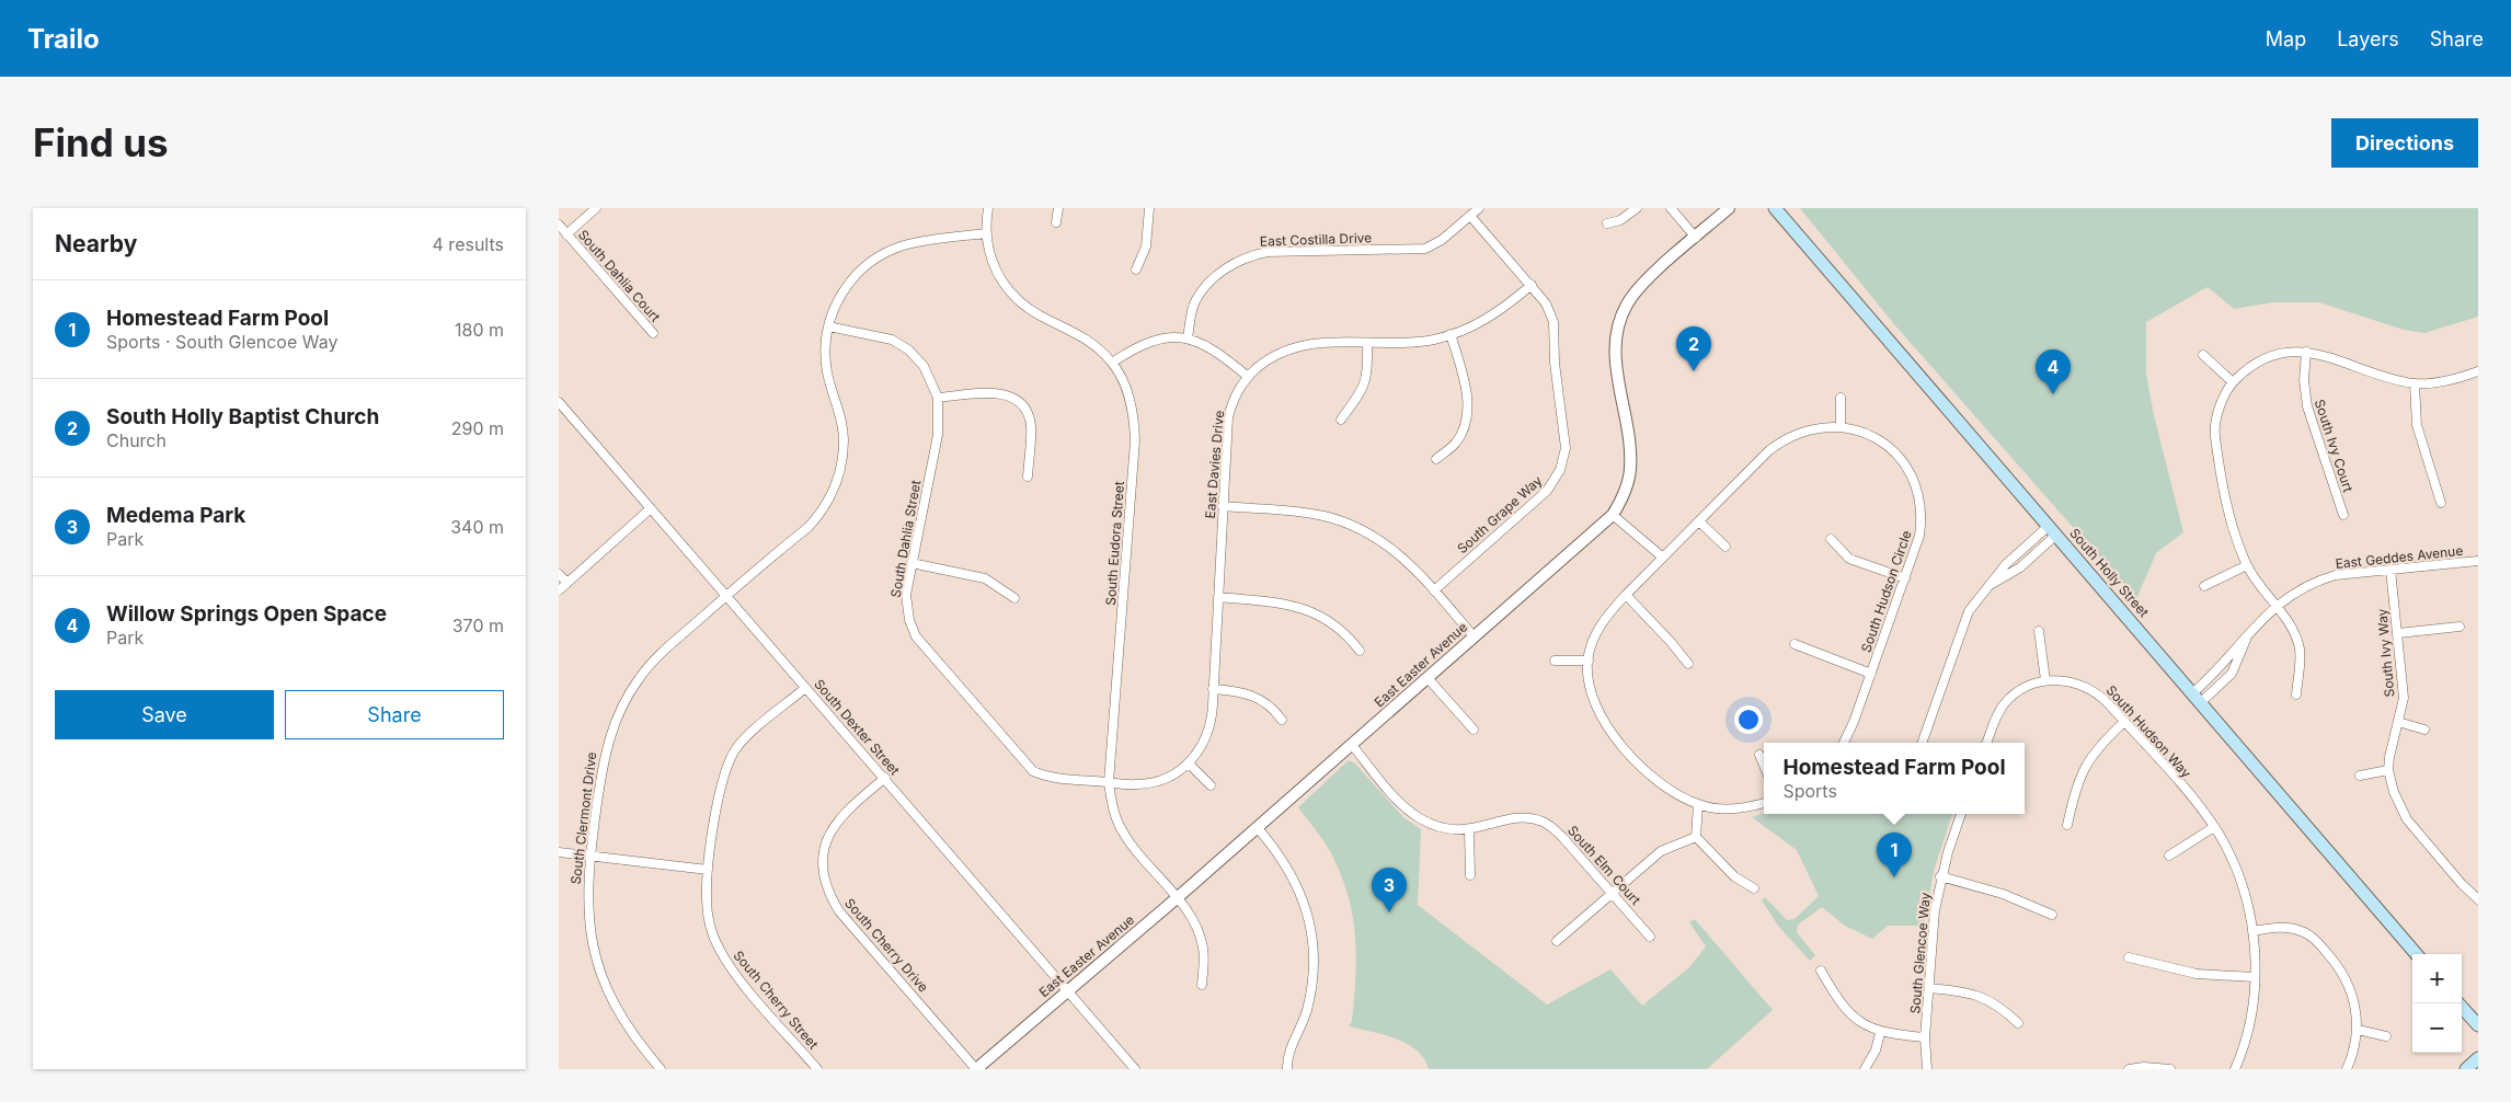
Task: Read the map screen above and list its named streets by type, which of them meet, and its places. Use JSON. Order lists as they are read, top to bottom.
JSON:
{
  "streets": {
    "main road": ["South Holly Street"],
    "street": [
      "East Costilla Drive",
      "South Dahlia Court",
      "South Ivy Court",
      "East Davies Drive",
      "South Grape Way",
      "South Dahlia Street",
      "South Eudora Street",
      "East Geddes Avenue",
      "South Hudson Circle",
      "South Ivy Way",
      "East Easter Avenue",
      "South Dexter Street",
      "South Hudson Way",
      "South Clermont Drive",
      "South Elm Court",
      "South Cherry Drive",
      "South Glencoe Way",
      "South Cherry Street"
    ]
  },
  "crossings": [
    ["East Costilla Drive", "South Grape Way"],
    ["East Davies Drive", "South Grape Way"],
    ["East Davies Drive", "South Dahlia Street"],
    ["East Davies Drive", "South Eudora Street"],
    ["South Dahlia Street", "South Eudora Street"],
    ["South Dahlia Street", "South Clermont Drive"],
    ["South Eudora Street", "East Easter Avenue"],
    ["South Eudora Street", "South Clermont Drive"],
    ["East Geddes Avenue", "South Holly Street"],
    ["East Geddes Avenue", "South Ivy Way"],
    ["East Easter Avenue", "South Dexter Street"],
    ["East Easter Avenue", "South Elm Court"],
    ["East Easter Avenue", "South Cherry Drive"],
    ["South Dexter Street", "South Clermont Drive"],
    ["South Dexter Street", "South Cherry Drive"],
    ["South Dexter Street", "South Cherry Street"]
  ],
  "page": {
    "header": "Trailo",
    "nav": ["Map", "Layers", "Share"],
    "buttons": [
      "Directions",
      ["Save", "Share"]
    ],
    "title": "Find us",
    "heading": ["Nearby", "4 results"],
    "list": [
      {
        "mark": "1",
        "name": "Homestead Farm Pool",
        "note": "Sports · South Glencoe Way",
        "value": "180 m"
      },
      {
        "mark": "2",
        "name": "South Holly Baptist Church",
        "note": "Church",
        "value": "290 m"
      },
      {
        "mark": "3",
        "name": "Medema Park",
        "note": "Park",
        "value": "340 m"
      },
      {
        "mark": "4",
        "name": "Willow Springs Open Space",
        "note": "Park",
        "value": "370 m"
      }
    ],
    "pins": [
      "2",
      "4",
      "1",
      "3"
    ],
    "popup": ["Homestead Farm Pool", "Sports"],
    "map_buttons": ["+", "−"]
  }
}
